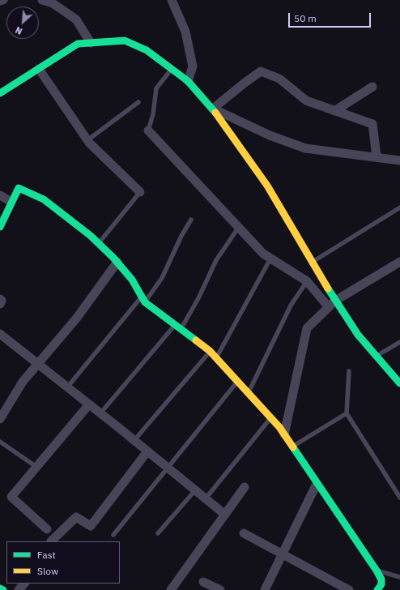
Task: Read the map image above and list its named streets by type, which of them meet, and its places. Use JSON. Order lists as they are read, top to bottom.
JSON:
{
  "legend": ["Fast", "Slow"],
  "scale_bar": "50 m",
  "north": "bottom left"
}
